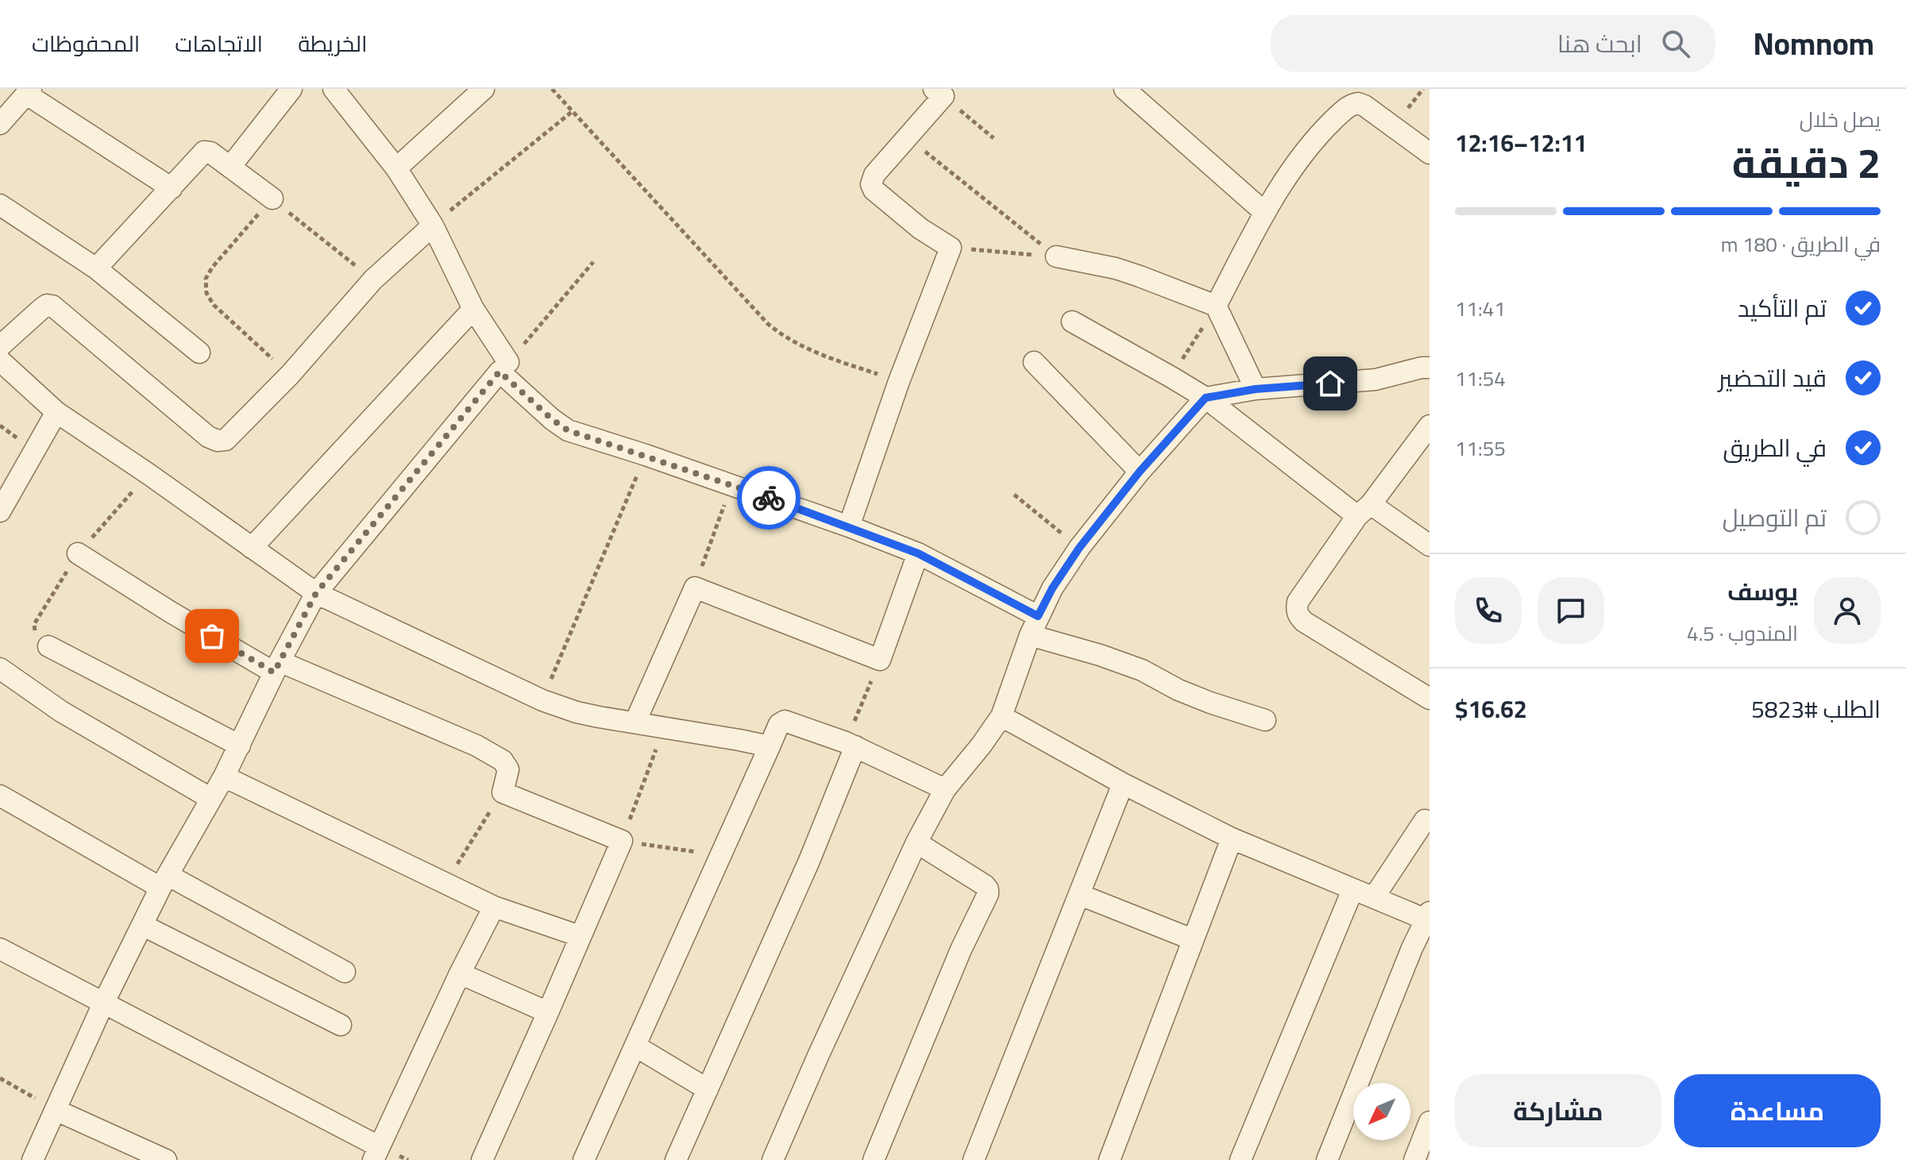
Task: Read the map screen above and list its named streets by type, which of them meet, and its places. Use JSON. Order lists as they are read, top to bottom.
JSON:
{
  "north": "bottom left",
  "page": {
    "header": "Nomnom",
    "search": "ابحث هنا",
    "nav": ["الخريطة", "الاتجاهات", "المحفوظات"],
    "heading": ["2 دقيقة", "يصل خلال", "12:11–12:16"],
    "panel": [
      "يوسف",
      "المندوب · 4.5",
      "الطلب #5823",
      "$16.62"
    ],
    "bar": "في الطريق · 180 m",
    "list": [
      ["تم التأكيد", "11:41"],
      ["قيد التحضير", "11:54"],
      ["في الطريق", "11:55"],
      "تم التوصيل"
    ],
    "buttons": ["مساعدة", "مشاركة"]
  }
}
